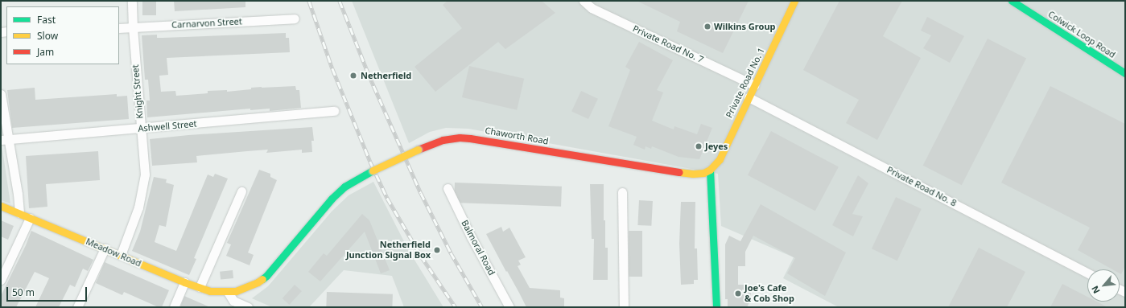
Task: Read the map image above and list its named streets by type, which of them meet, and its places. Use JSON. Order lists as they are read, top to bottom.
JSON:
{
  "streets": {
    "street": [
      "Carnarvon Street",
      "Colwick Loop Road",
      "Private Road No. 7",
      "Private Road No. 1",
      "Knight Street",
      "Ashwell Street",
      "Chaworth Road",
      "Private Road No. 8",
      "Balmoral Road",
      "Meadow Road"
    ]
  },
  "crossings": [
    ["Carnarvon Street", "Knight Street"],
    ["Private Road No. 7", "Private Road No. 1"],
    ["Private Road No. 1", "Chaworth Road"],
    ["Private Road No. 1", "Private Road No. 8"],
    ["Knight Street", "Ashwell Street"],
    ["Knight Street", "Meadow Road"],
    ["Chaworth Road", "Meadow Road"]
  ],
  "places": [
    "Wilkins Group",
    "Netherfield",
    "Jeyes",
    "Netherfield Junction Signal Box",
    "Joe's Cafe & Cob Shop"
  ],
  "legend": ["Fast", "Slow", "Jam"],
  "scale_bar": "50 m",
  "north": "bottom left"
}
